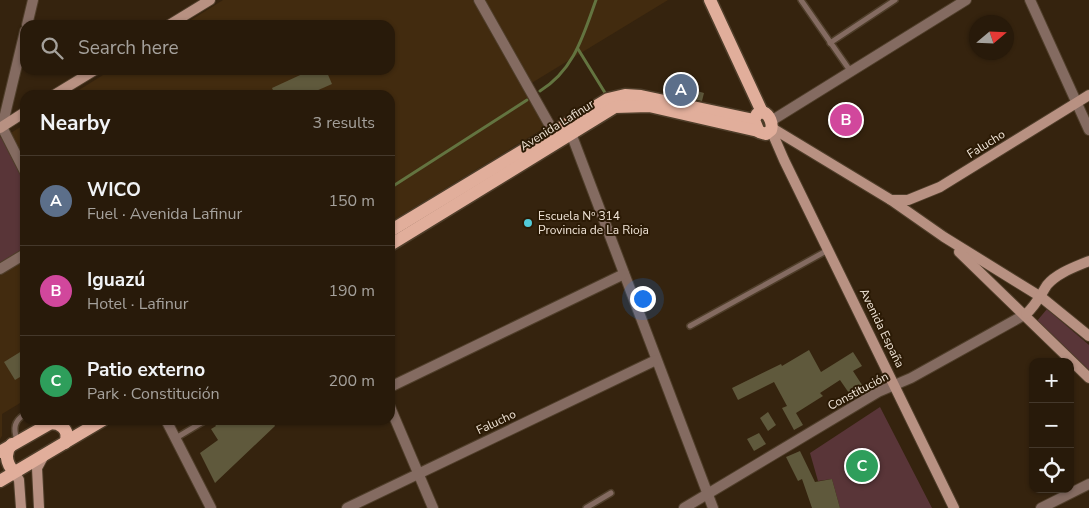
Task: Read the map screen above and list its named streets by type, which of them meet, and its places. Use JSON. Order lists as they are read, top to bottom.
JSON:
{
  "streets": {
    "main road": ["Avenida Lafinur", "Avenida España"],
    "street": ["Falucho", "Constitución"]
  },
  "crossings": [
    ["Avenida Lafinur", "Avenida España"],
    ["Avenida España", "Constitución"]
  ],
  "places": ["Escuela Nº 314 Provincia de La Rioja"],
  "north": "right",
  "page": {
    "search": "Search here",
    "pins": ["A", "B", "C"],
    "heading": ["Nearby", "3 results"],
    "list": [
      {
        "mark": "A",
        "name": "WICO",
        "note": "Fuel · Avenida Lafinur",
        "value": "150 m"
      },
      {
        "mark": "B",
        "name": "Iguazú",
        "note": "Hotel · Lafinur",
        "value": "190 m"
      },
      {
        "mark": "C",
        "name": "Patio externo",
        "note": "Park · Constitución",
        "value": "200 m"
      }
    ],
    "map_buttons": ["+", "−"]
  }
}
